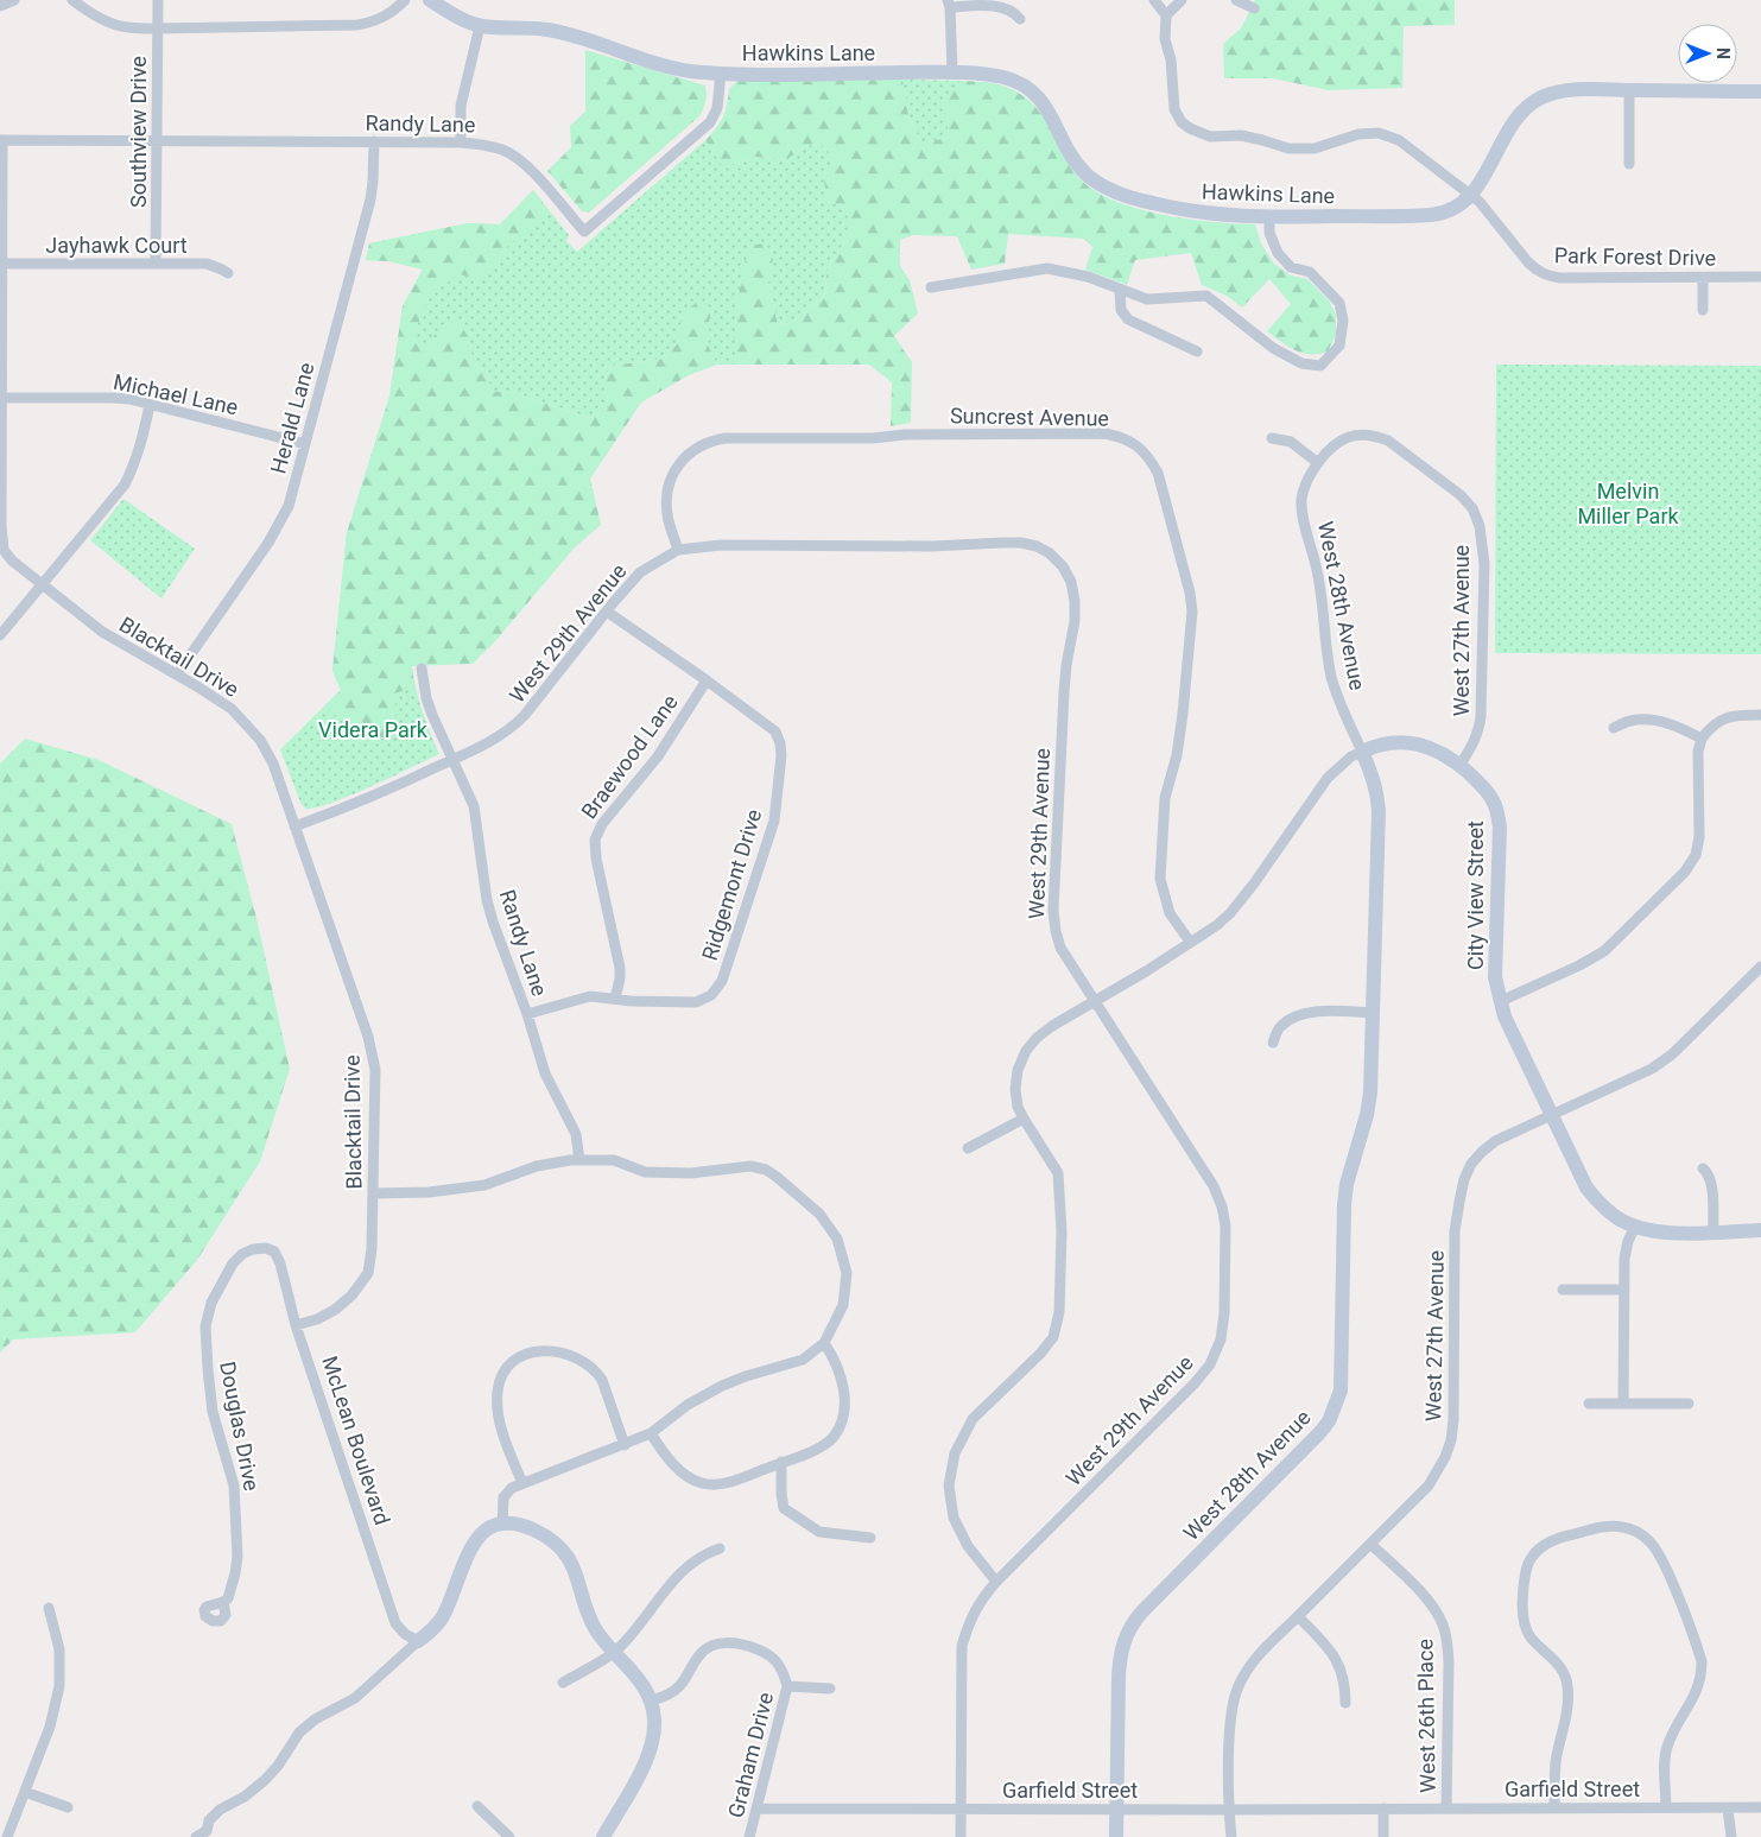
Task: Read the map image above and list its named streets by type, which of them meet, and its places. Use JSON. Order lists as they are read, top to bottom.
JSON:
{
  "streets": {
    "street": [
      "Hawkins Lane",
      "Randy Lane",
      "Southview Drive",
      "Jayhawk Court",
      "Park Forest Drive",
      "Michael Lane",
      "Suncrest Avenue",
      "Herald Lane",
      "West 28th Avenue",
      "West 27th Avenue",
      "West 29th Avenue",
      "Blacktail Drive",
      "Braewood Lane",
      "Ridgemont Drive",
      "City View Street",
      "Douglas Drive",
      "McLean Boulevard",
      "West 26th Place",
      "Graham Drive",
      "Garfield Street"
    ]
  },
  "crossings": [
    ["Hawkins Lane", "Randy Lane"],
    ["Hawkins Lane", "Park Forest Drive"],
    ["Randy Lane", "Southview Drive"],
    ["Randy Lane", "Herald Lane"],
    ["Randy Lane", "West 29th Avenue"],
    ["Randy Lane", "Blacktail Drive"],
    ["Randy Lane", "Ridgemont Drive"],
    ["Southview Drive", "Jayhawk Court"],
    ["Jayhawk Court", "Blacktail Drive"],
    ["Michael Lane", "Herald Lane"],
    ["Michael Lane", "Blacktail Drive"],
    ["Suncrest Avenue", "West 29th Avenue"],
    ["Suncrest Avenue", "City View Street"],
    ["Herald Lane", "Blacktail Drive"],
    ["West 28th Avenue", "West 27th Avenue"],
    ["West 28th Avenue", "City View Street"],
    ["West 28th Avenue", "Garfield Street"],
    ["West 27th Avenue", "City View Street"],
    ["West 27th Avenue", "West 26th Place"],
    ["West 27th Avenue", "Garfield Street"],
    ["West 29th Avenue", "Blacktail Drive"],
    ["West 29th Avenue", "Ridgemont Drive"],
    ["West 29th Avenue", "City View Street"],
    ["West 29th Avenue", "Garfield Street"],
    ["Blacktail Drive", "McLean Boulevard"],
    ["Braewood Lane", "Ridgemont Drive"],
    ["Douglas Drive", "McLean Boulevard"],
    ["West 26th Place", "Garfield Street"],
    ["Graham Drive", "Garfield Street"]
  ],
  "parks": ["Melvin Miller Park", "Videra Park"],
  "north": "right"
}
